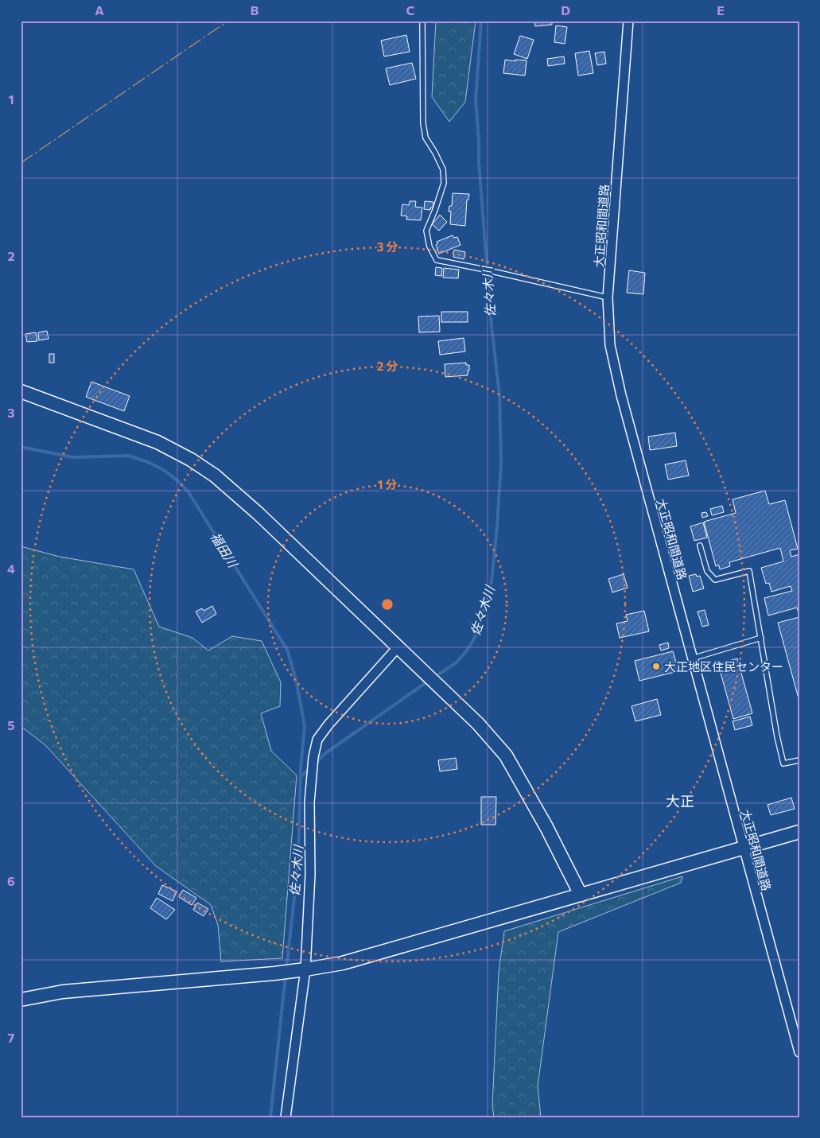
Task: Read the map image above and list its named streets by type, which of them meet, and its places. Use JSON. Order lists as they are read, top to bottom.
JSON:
{
  "streets": {
    "street": ["大正昭和間道路"]
  },
  "districts": ["大正"],
  "water": ["佐々木川", "福田川"],
  "places": ["大正地区住民センター"],
  "grid": {
    "columns": [
      "A",
      "B",
      "C",
      "D",
      "E"
    ],
    "rows": [
      "1",
      "2",
      "3",
      "4",
      "5",
      "6",
      "7"
    ]
  },
  "rings": ["3 分", "2 分", "1 分"]
}
